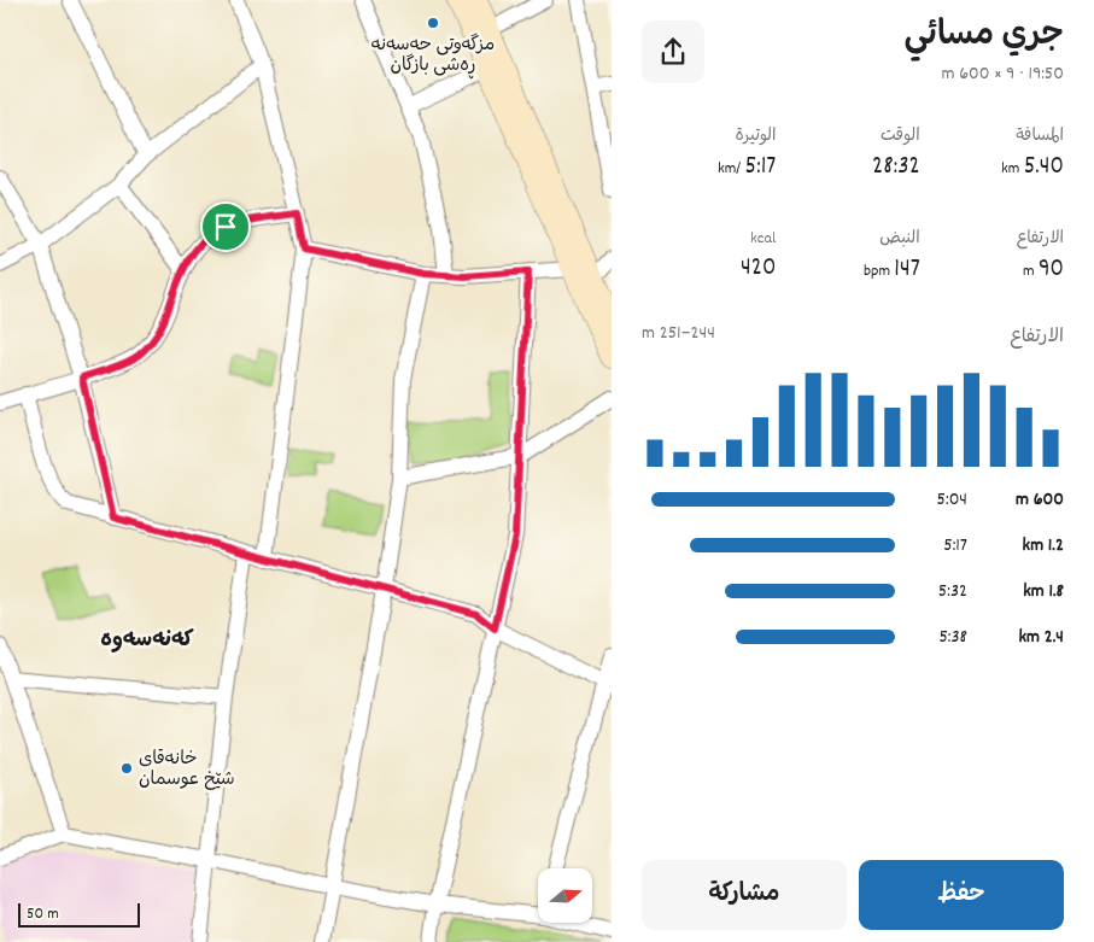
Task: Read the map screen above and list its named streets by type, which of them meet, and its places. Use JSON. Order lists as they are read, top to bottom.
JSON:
{
  "districts": ["کەنەسەوە"],
  "places": ["مزگەوتی حەسەنە ڕەشی بازگان", "خانەقای شێخ عوسمان"],
  "scale_bar": "50 m",
  "north": "right",
  "page": {
    "heading": ["جري مسائي", "19:50 · 9 × 600 m"],
    "stats": [
      ["المسافة", "5.40 km"],
      ["الوقت", "28:32"],
      ["الوتيرة", "5:17 /km"],
      ["الارتفاع", "90 m"],
      ["النبض", "147 bpm"],
      ["kcal", "420"]
    ],
    "chart": ["الارتفاع", "244–251 m"],
    "list": [
      {
        "name": "600 m",
        "note": "5:04"
      },
      {
        "name": "1.2 km",
        "note": "5:17"
      },
      {
        "name": "1.8 km",
        "note": "5:32"
      },
      {
        "name": "2.4 km",
        "note": "5:38"
      }
    ],
    "buttons": ["حفظ", "مشاركة"],
    "scale": "50 m"
  }
}
